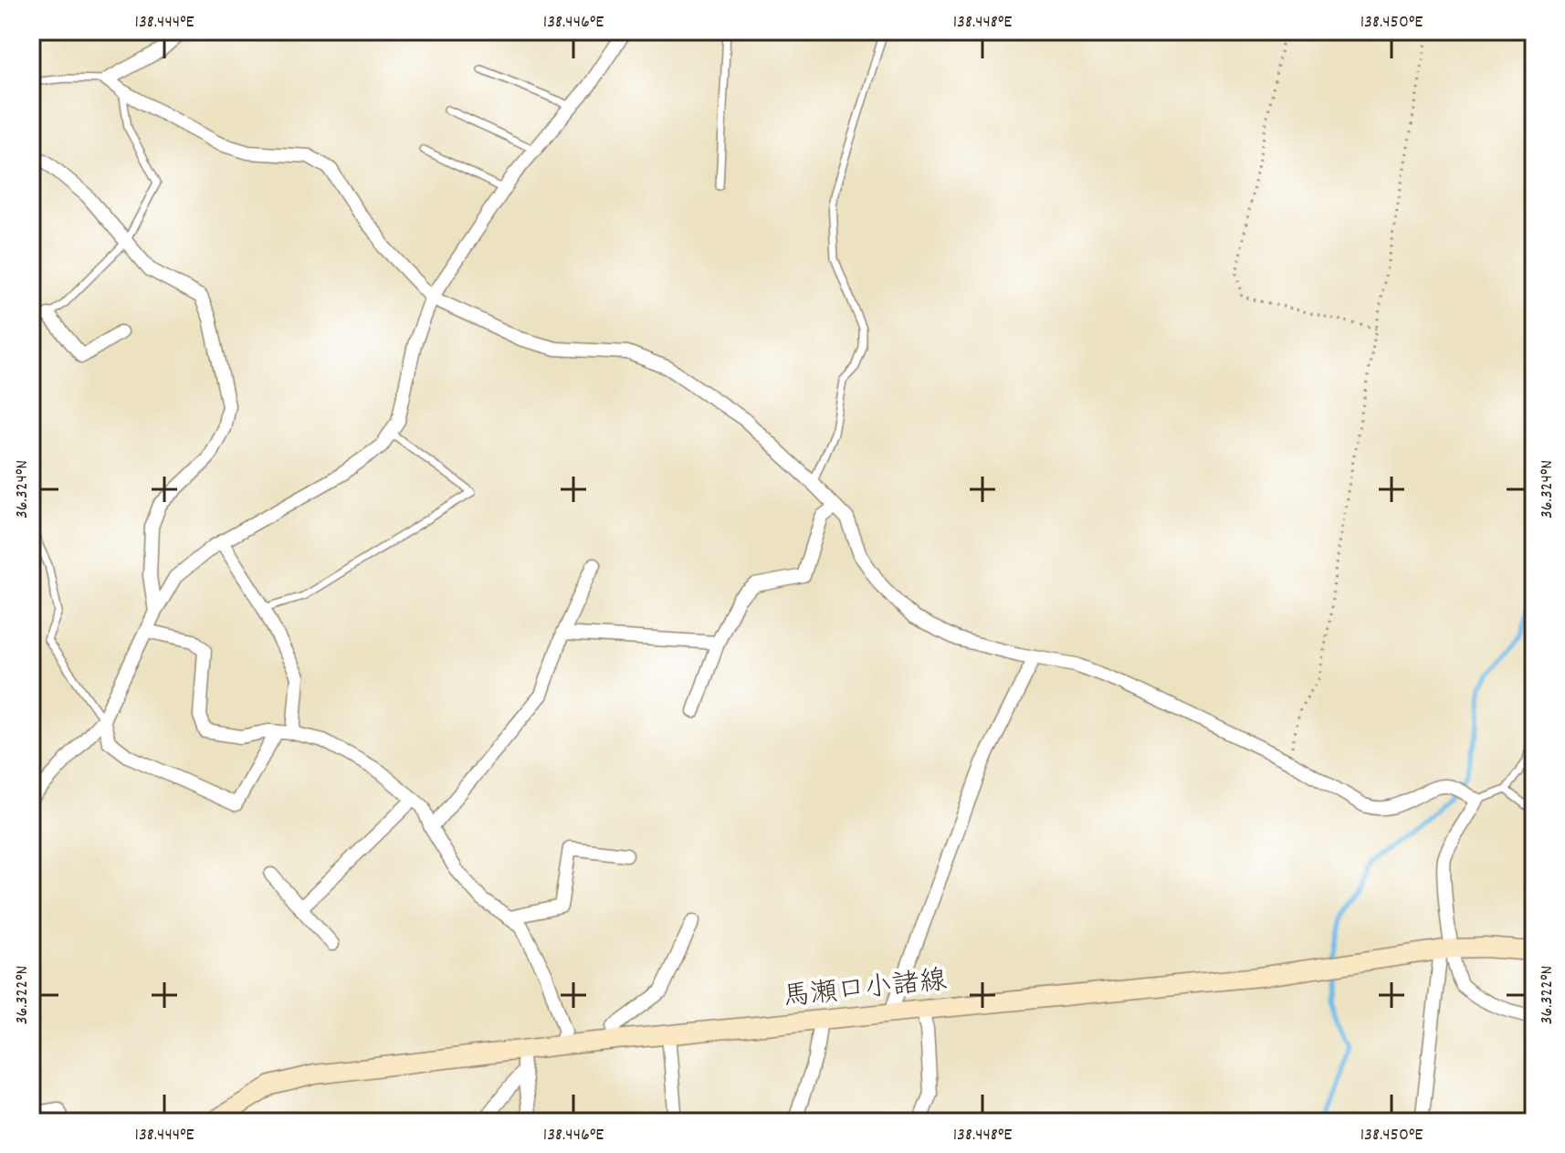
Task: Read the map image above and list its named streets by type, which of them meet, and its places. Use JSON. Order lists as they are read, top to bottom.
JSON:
{
  "streets": {
    "main road": ["馬瀬口小諸線"]
  },
  "coordinates": [
    "138.444°E",
    "138.446°E",
    "138.448°E",
    "138.450°E",
    "36.324°N",
    "36.322°N"
  ]
}
